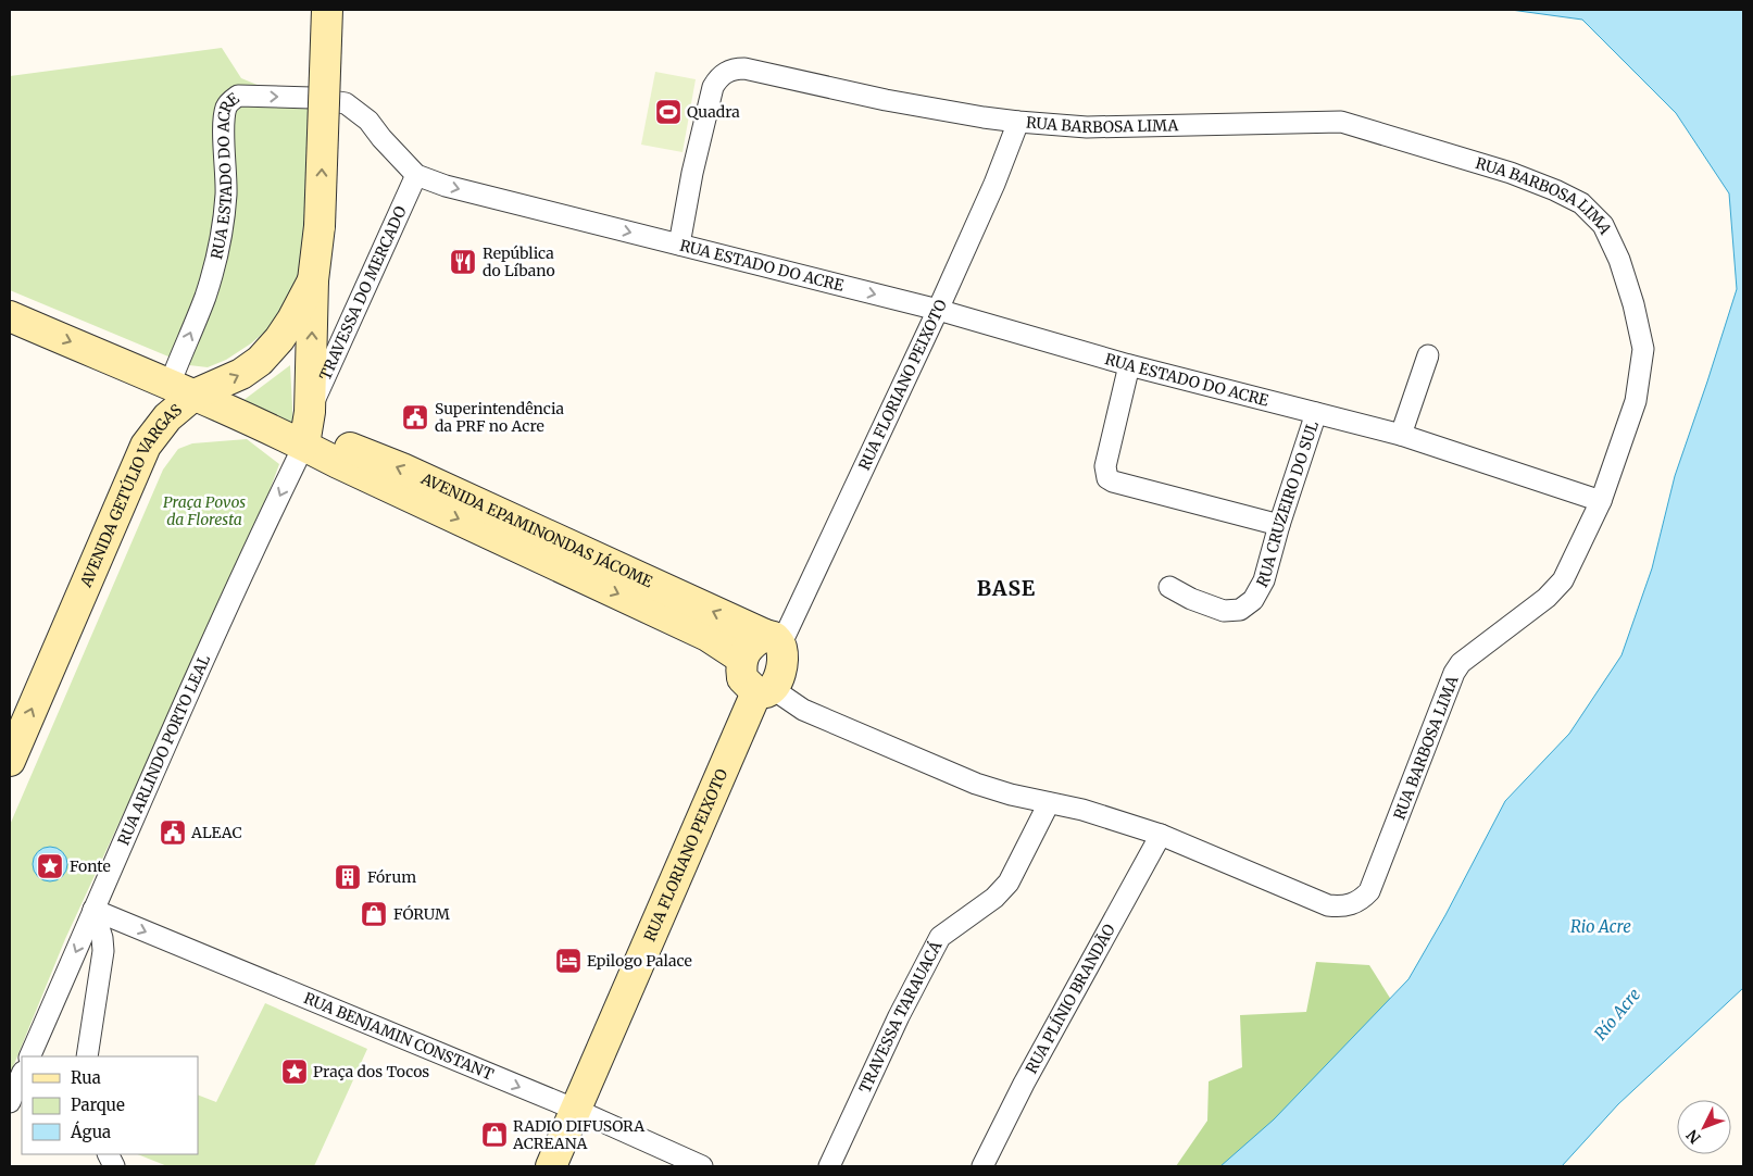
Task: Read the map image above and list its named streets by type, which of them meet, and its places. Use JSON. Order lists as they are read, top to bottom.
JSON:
{
  "streets": {
    "main road": ["RUA FLORIANO PEIXOTO", "AVENIDA GETÚLIO VARGAS", "AVENIDA EPAMINONDAS JÁCOME"],
    "street": [
      "RUA BARBOSA LIMA",
      "RUA ESTADO DO ACRE",
      "TRAVESSA DO MERCADO",
      "RUA CRUZEIRO DO SUL",
      "RUA ARLINDO PORTO LEAL",
      "RUA PLÍNIO BRANDÃO",
      "TRAVESSA TARAUACÁ",
      "RUA BENJAMIN CONSTANT"
    ]
  },
  "crossings": [
    ["RUA BARBOSA LIMA", "RUA ESTADO DO ACRE"],
    ["RUA BARBOSA LIMA", "RUA FLORIANO PEIXOTO"],
    ["RUA BARBOSA LIMA", "RUA PLÍNIO BRANDÃO"],
    ["RUA ESTADO DO ACRE", "TRAVESSA DO MERCADO"],
    ["RUA ESTADO DO ACRE", "RUA FLORIANO PEIXOTO"],
    ["RUA ESTADO DO ACRE", "AVENIDA GETÚLIO VARGAS"],
    ["RUA ESTADO DO ACRE", "RUA CRUZEIRO DO SUL"],
    ["RUA ESTADO DO ACRE", "AVENIDA EPAMINONDAS JÁCOME"],
    ["TRAVESSA DO MERCADO", "AVENIDA GETÚLIO VARGAS"],
    ["RUA FLORIANO PEIXOTO", "AVENIDA EPAMINONDAS JÁCOME"],
    ["RUA FLORIANO PEIXOTO", "RUA BENJAMIN CONSTANT"],
    ["AVENIDA GETÚLIO VARGAS", "AVENIDA EPAMINONDAS JÁCOME"],
    ["AVENIDA GETÚLIO VARGAS", "RUA ARLINDO PORTO LEAL"],
    ["AVENIDA EPAMINONDAS JÁCOME", "RUA ARLINDO PORTO LEAL"],
    ["RUA ARLINDO PORTO LEAL", "RUA BENJAMIN CONSTANT"]
  ],
  "one_way": ["AVENIDA GETÚLIO VARGAS", "RUA ARLINDO PORTO LEAL", "RUA BENJAMIN CONSTANT"],
  "districts": ["BASE"],
  "water": ["Rio Acre", "Río Acre"],
  "parks": ["Praça Povos da Floresta"],
  "places": {
    "sports": ["Quadra"],
    "restaurant": ["República do Líbano"],
    "public building": ["Superintendência da PRF no Acre", "ALEAC"],
    "place": ["Fonte", "Praça dos Tocos"],
    "building": ["Fórum"],
    "shop": ["FÓRUM", "RADIO DIFUSORA ACREANA"],
    "hotel": ["Epilogo Palace"]
  },
  "legend": ["Rua", "Parque", "Água"],
  "north": "bottom left"
}
